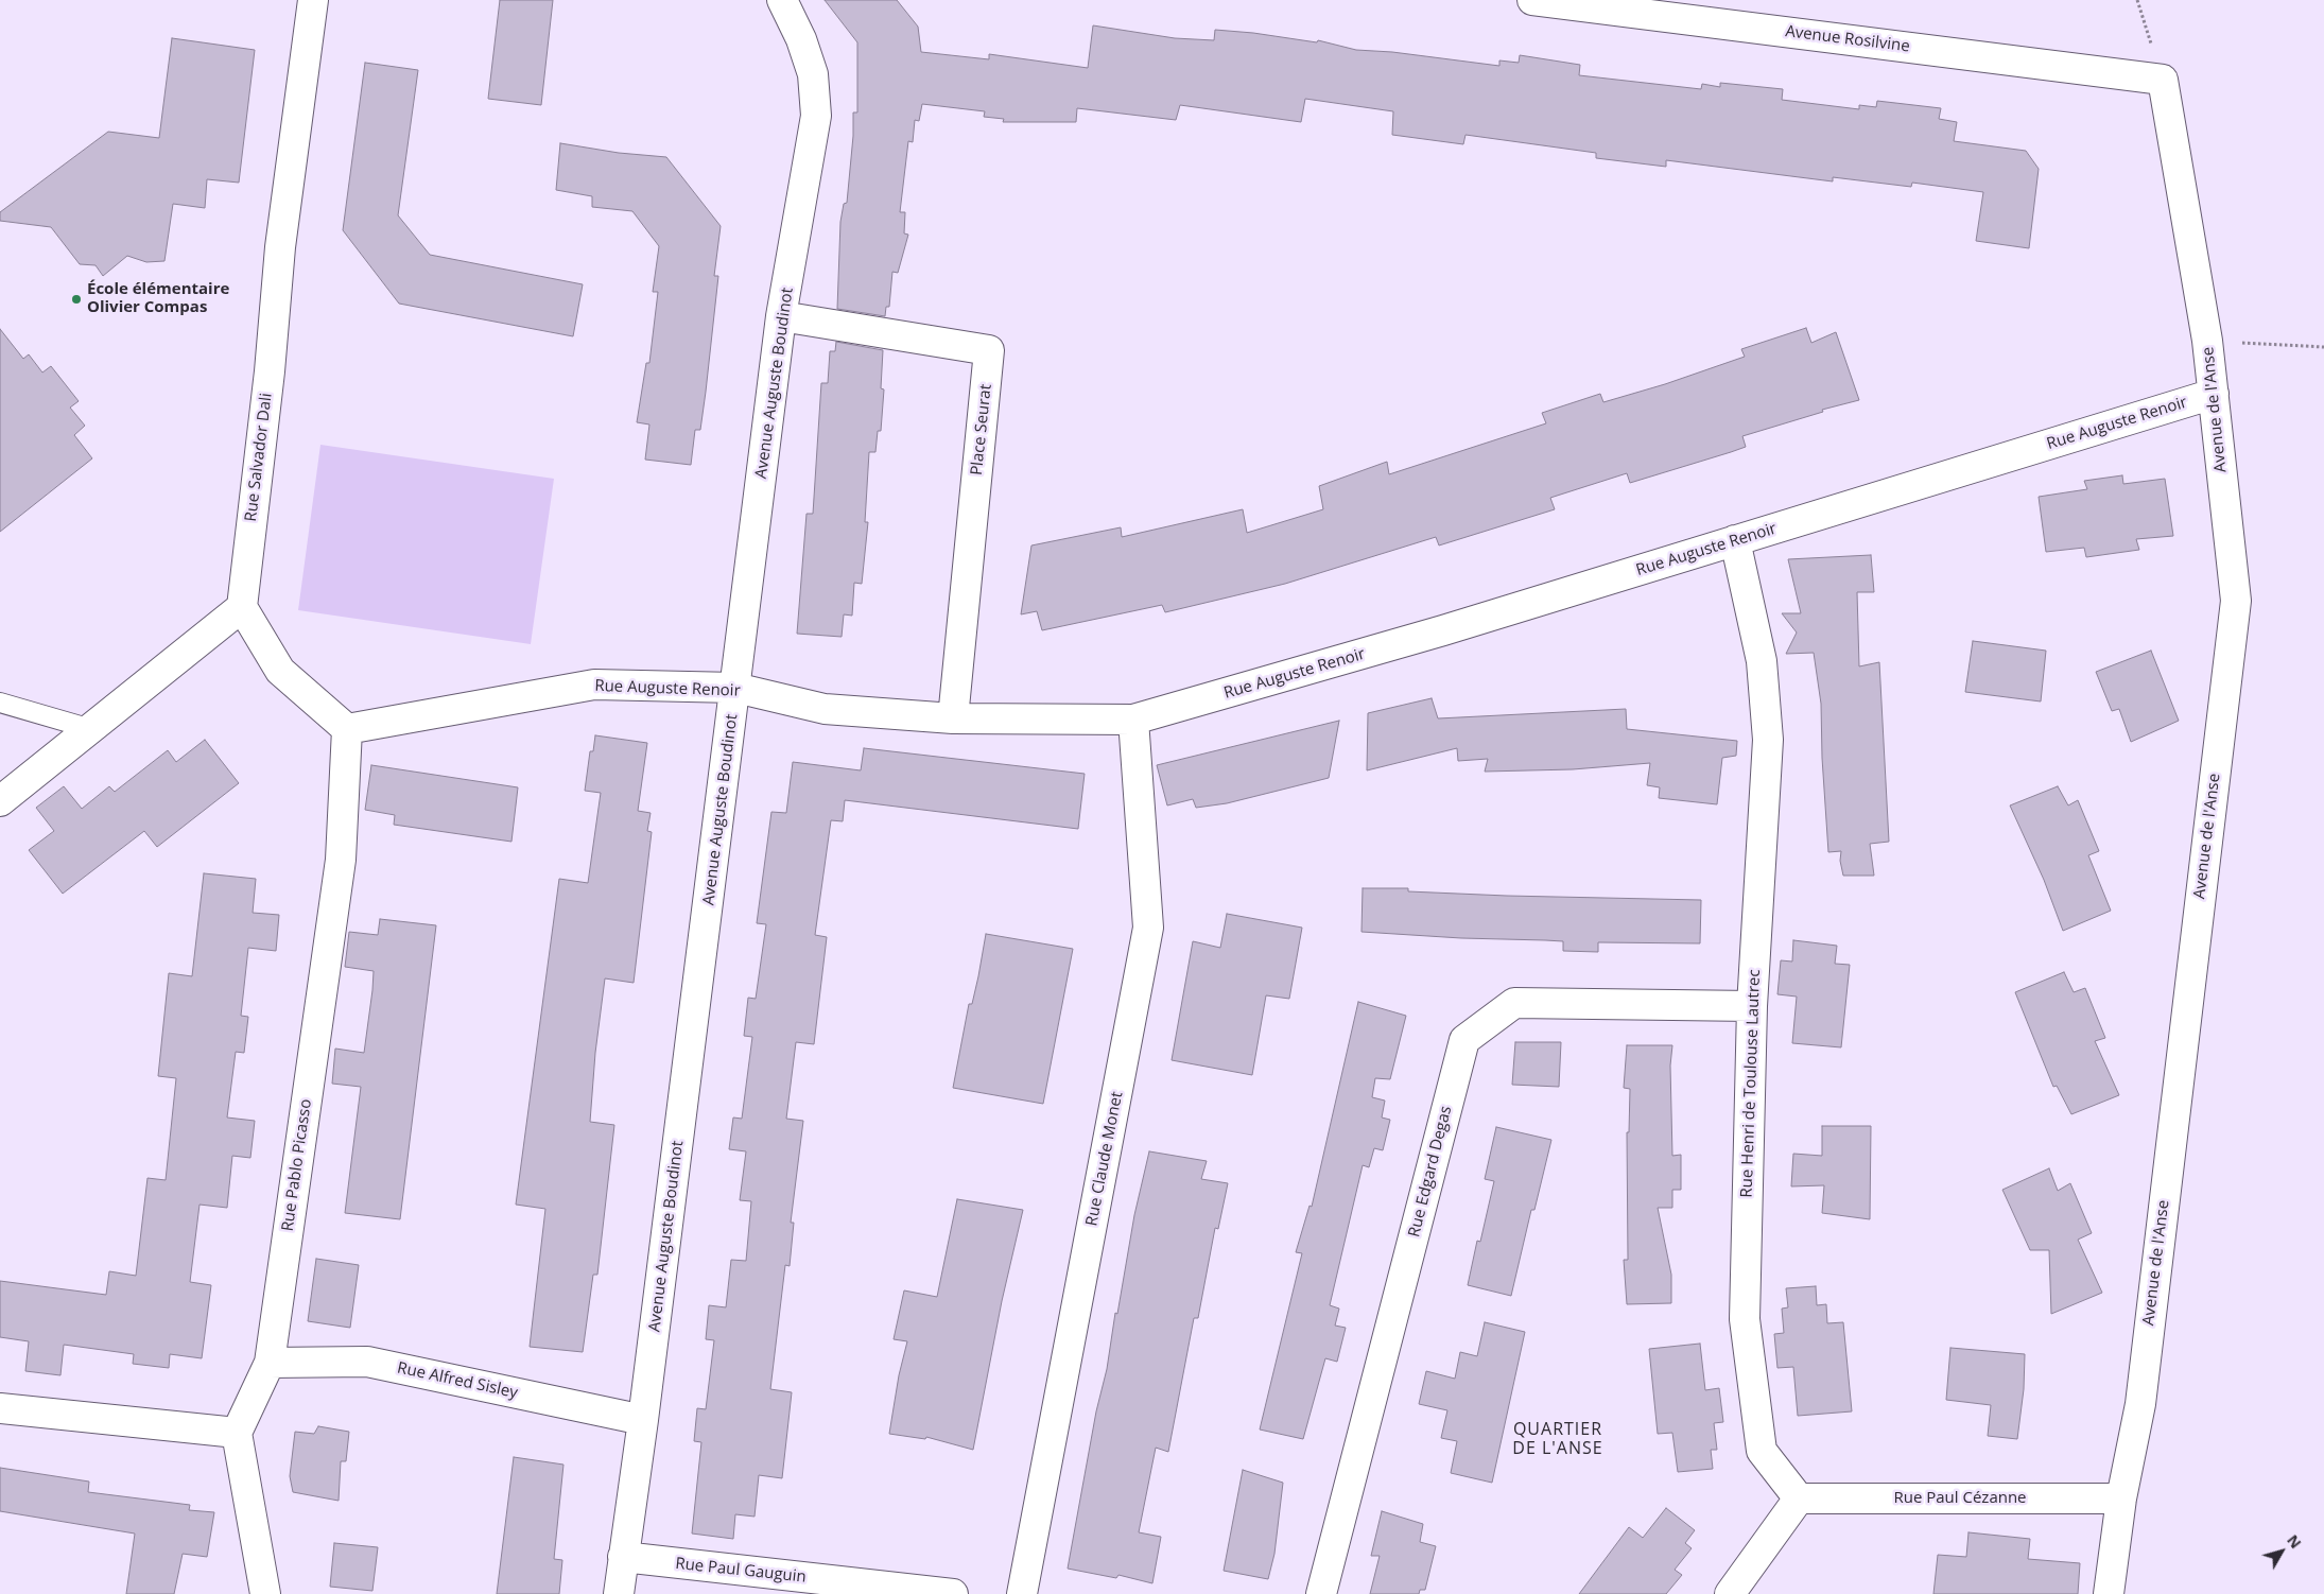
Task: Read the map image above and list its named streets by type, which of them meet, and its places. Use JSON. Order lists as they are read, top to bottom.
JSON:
{
  "streets": {
    "street": [
      "Avenue Rosilvine",
      "Avenue Auguste Boudinot",
      "Avenue de l'Anse",
      "Rue Auguste Renoir",
      "Place Seurat",
      "Rue Salvador Dali",
      "Rue Henri de Toulouse Lautrec",
      "Rue Claude Monet",
      "Rue Pablo Picasso",
      "Rue Edgard Degas",
      "Rue Alfred Sisley",
      "Rue Paul Cézanne",
      "Rue Paul Gauguin"
    ]
  },
  "crossings": [
    ["Avenue Rosilvine", "Avenue de l'Anse"],
    ["Avenue Auguste Boudinot", "Rue Auguste Renoir"],
    ["Avenue Auguste Boudinot", "Place Seurat"],
    ["Avenue Auguste Boudinot", "Rue Alfred Sisley"],
    ["Avenue Auguste Boudinot", "Rue Paul Gauguin"],
    ["Avenue de l'Anse", "Rue Auguste Renoir"],
    ["Avenue de l'Anse", "Rue Paul Cézanne"],
    ["Rue Auguste Renoir", "Place Seurat"],
    ["Rue Auguste Renoir", "Rue Henri de Toulouse Lautrec"],
    ["Rue Auguste Renoir", "Rue Claude Monet"],
    ["Rue Auguste Renoir", "Rue Pablo Picasso"],
    ["Rue Henri de Toulouse Lautrec", "Rue Edgard Degas"],
    ["Rue Henri de Toulouse Lautrec", "Rue Paul Cézanne"],
    ["Rue Pablo Picasso", "Rue Alfred Sisley"]
  ],
  "districts": ["QUARTIER DE L'ANSE"],
  "places": ["École élémentaire Olivier Compas"],
  "north": "top right"
}
